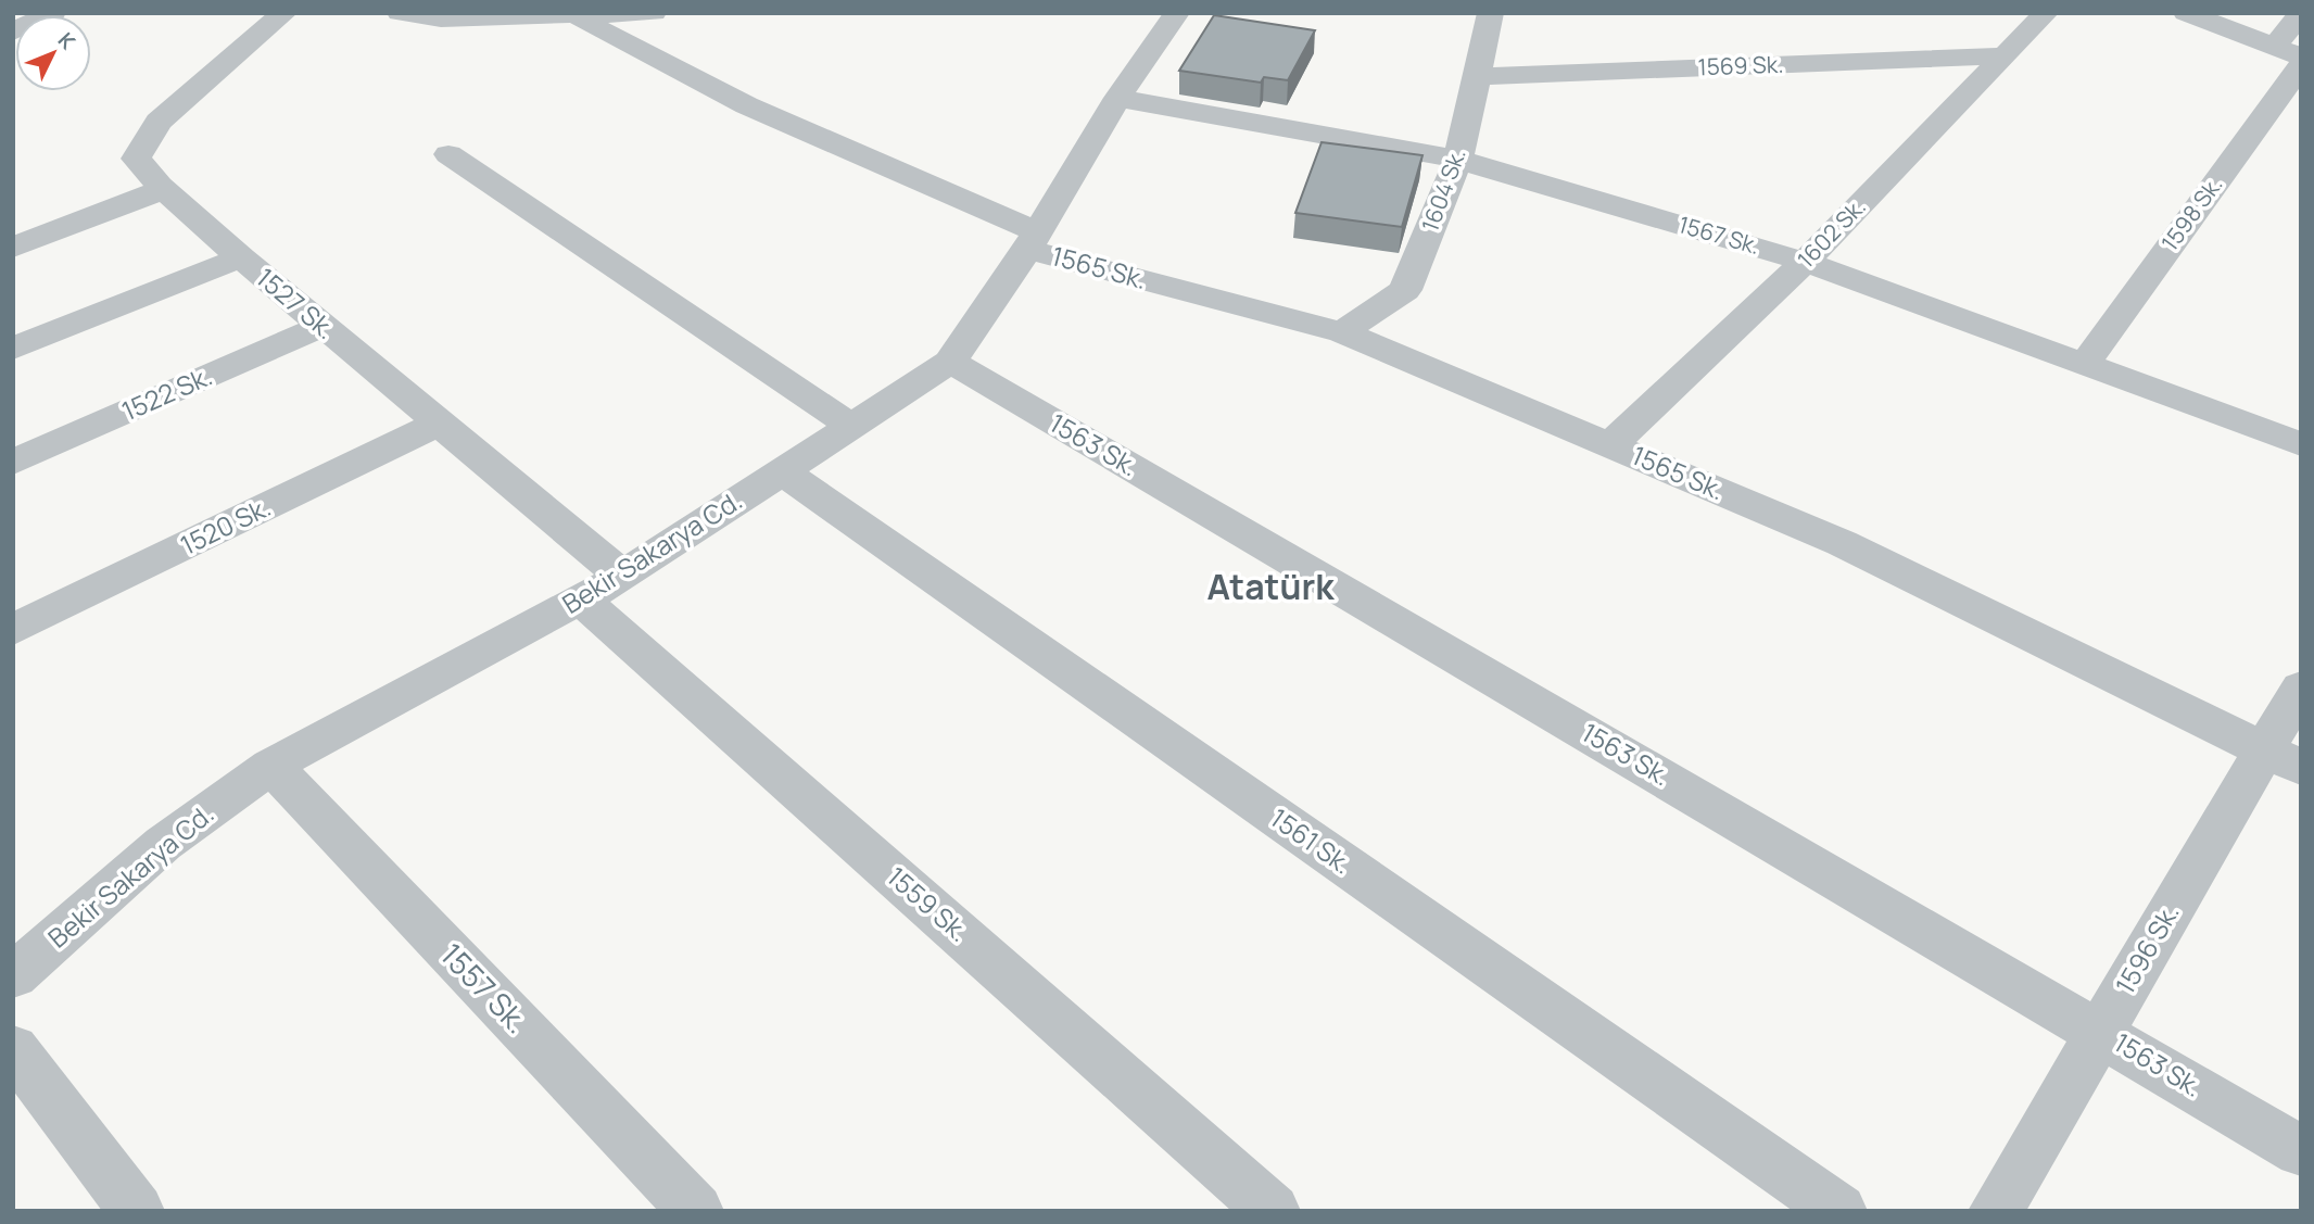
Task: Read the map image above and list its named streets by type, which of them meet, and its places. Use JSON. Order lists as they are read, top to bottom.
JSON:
{
  "streets": {
    "street": [
      "1569 Sk.",
      "1604 Sk.",
      "1598 Sk.",
      "1602 Sk.",
      "1567 Sk.",
      "1565 Sk.",
      "1527 Sk.",
      "1522 Sk.",
      "1563 Sk.",
      "1520 Sk.",
      "Bekir Sakarya Cd.",
      "1561 Sk.",
      "1559 Sk.",
      "1596 Sk.",
      "1557 Sk."
    ]
  },
  "crossings": [
    ["1569 Sk.", "1604 Sk."],
    ["1569 Sk.", "1602 Sk."],
    ["1604 Sk.", "1567 Sk."],
    ["1604 Sk.", "1565 Sk."],
    ["1598 Sk.", "1567 Sk."],
    ["1602 Sk.", "1567 Sk."],
    ["1602 Sk.", "1565 Sk."],
    ["1567 Sk.", "Bekir Sakarya Cd."],
    ["1565 Sk.", "Bekir Sakarya Cd."],
    ["1565 Sk.", "1596 Sk."],
    ["1527 Sk.", "1522 Sk."],
    ["1527 Sk.", "1520 Sk."],
    ["1527 Sk.", "Bekir Sakarya Cd."],
    ["1563 Sk.", "Bekir Sakarya Cd."],
    ["1563 Sk.", "1596 Sk."],
    ["Bekir Sakarya Cd.", "1561 Sk."],
    ["Bekir Sakarya Cd.", "1559 Sk."],
    ["Bekir Sakarya Cd.", "1557 Sk."]
  ],
  "districts": ["Atatürk"],
  "north": "top right"
}
